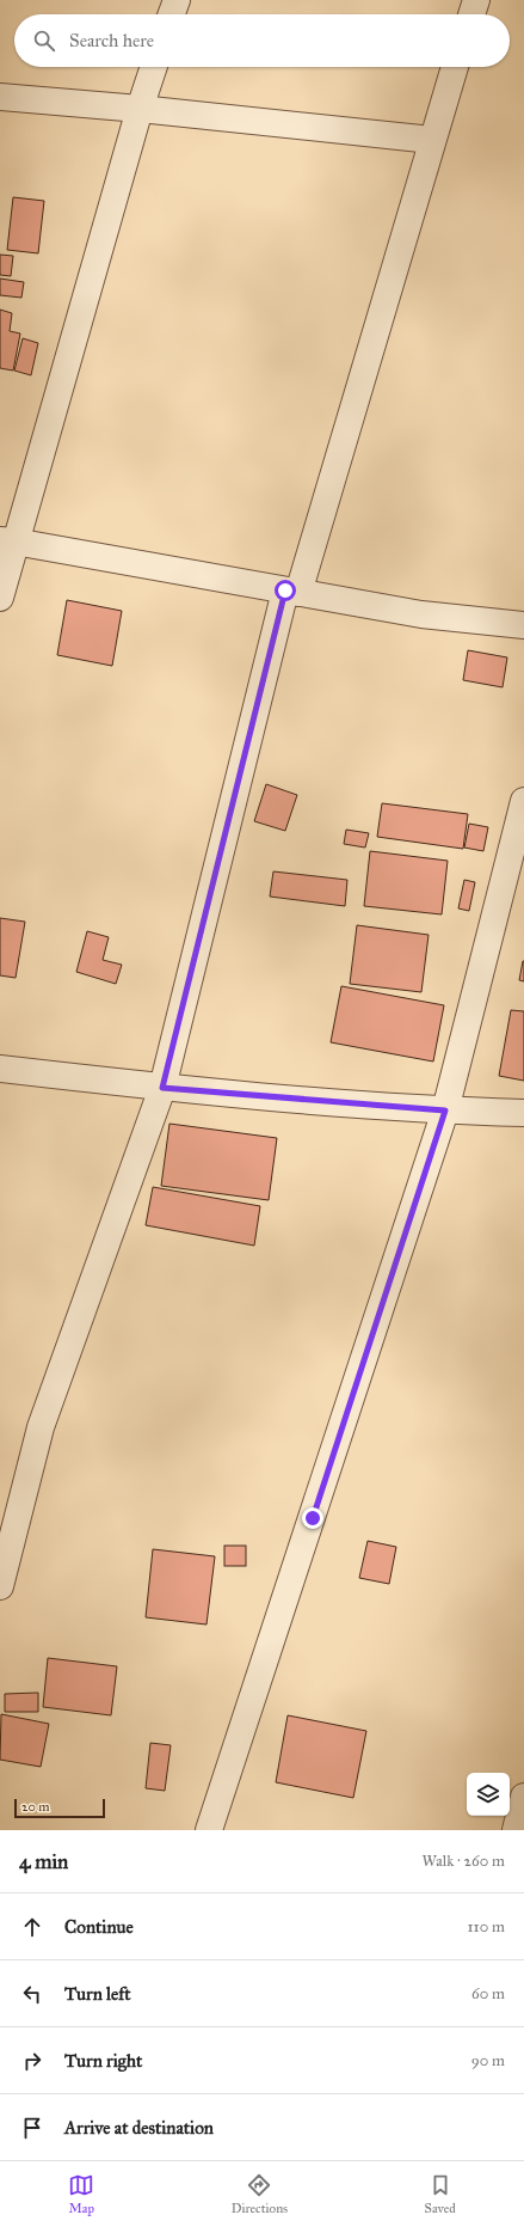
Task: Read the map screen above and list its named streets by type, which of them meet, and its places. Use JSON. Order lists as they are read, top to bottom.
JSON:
{
  "scale_bar": "20 m",
  "page": {
    "search": "Search here",
    "scale": "20 m",
    "heading": ["4 min", "Walk · 260 m"],
    "list": [
      ["Continue", "110 m"],
      ["Turn left", "60 m"],
      ["Turn right", "90 m"],
      "Arrive at destination"
    ],
    "nav": ["Map", "Directions", "Saved"]
  }
}
